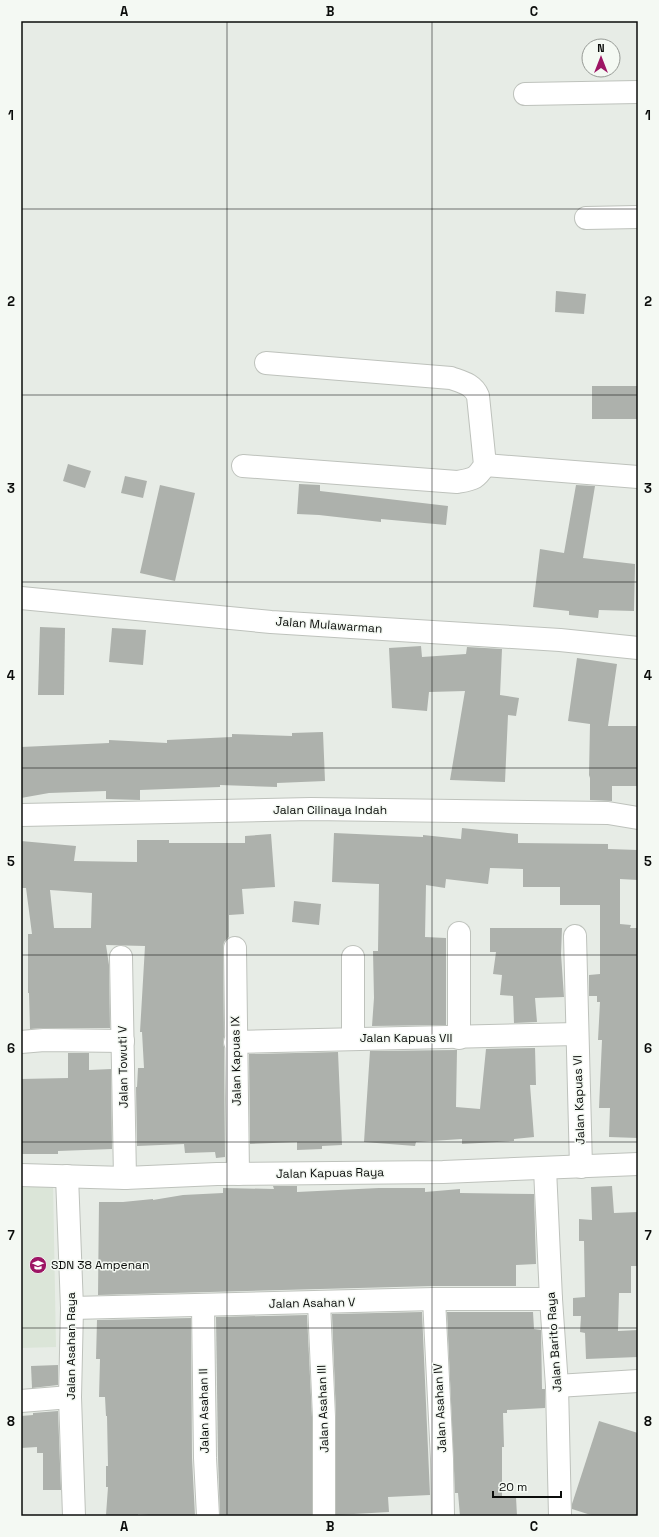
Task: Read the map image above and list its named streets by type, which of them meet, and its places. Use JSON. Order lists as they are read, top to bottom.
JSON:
{
  "streets": {
    "street": [
      "Jalan Mulawarman",
      "Jalan Cilinaya Indah",
      "Jalan Kapuas VII",
      "Jalan Kapuas IX",
      "Jalan Towuti V",
      "Jalan Kapuas VI",
      "Jalan Kapuas Raya",
      "Jalan Asahan V",
      "Jalan Barito Raya",
      "Jalan Asahan Raya",
      "Jalan Asahan IV",
      "Jalan Asahan III",
      "Jalan Asahan II"
    ]
  },
  "crossings": [
    ["Jalan Kapuas VII", "Jalan Kapuas IX"],
    ["Jalan Kapuas VII", "Jalan Kapuas VI"],
    ["Jalan Kapuas IX", "Jalan Kapuas Raya"],
    ["Jalan Towuti V", "Jalan Kapuas Raya"],
    ["Jalan Kapuas VI", "Jalan Kapuas Raya"],
    ["Jalan Kapuas Raya", "Jalan Barito Raya"],
    ["Jalan Kapuas Raya", "Jalan Asahan Raya"],
    ["Jalan Asahan V", "Jalan Barito Raya"],
    ["Jalan Asahan V", "Jalan Asahan Raya"],
    ["Jalan Asahan V", "Jalan Asahan IV"],
    ["Jalan Asahan V", "Jalan Asahan III"],
    ["Jalan Asahan V", "Jalan Asahan II"]
  ],
  "places": {
    "school or university": ["SDN 38 Ampenan"]
  },
  "scale_bar": "20 m",
  "north": "top",
  "grid": {
    "columns": ["A", "B", "C"],
    "rows": [
      "1",
      "2",
      "3",
      "4",
      "5",
      "6",
      "7",
      "8"
    ]
  }
}
